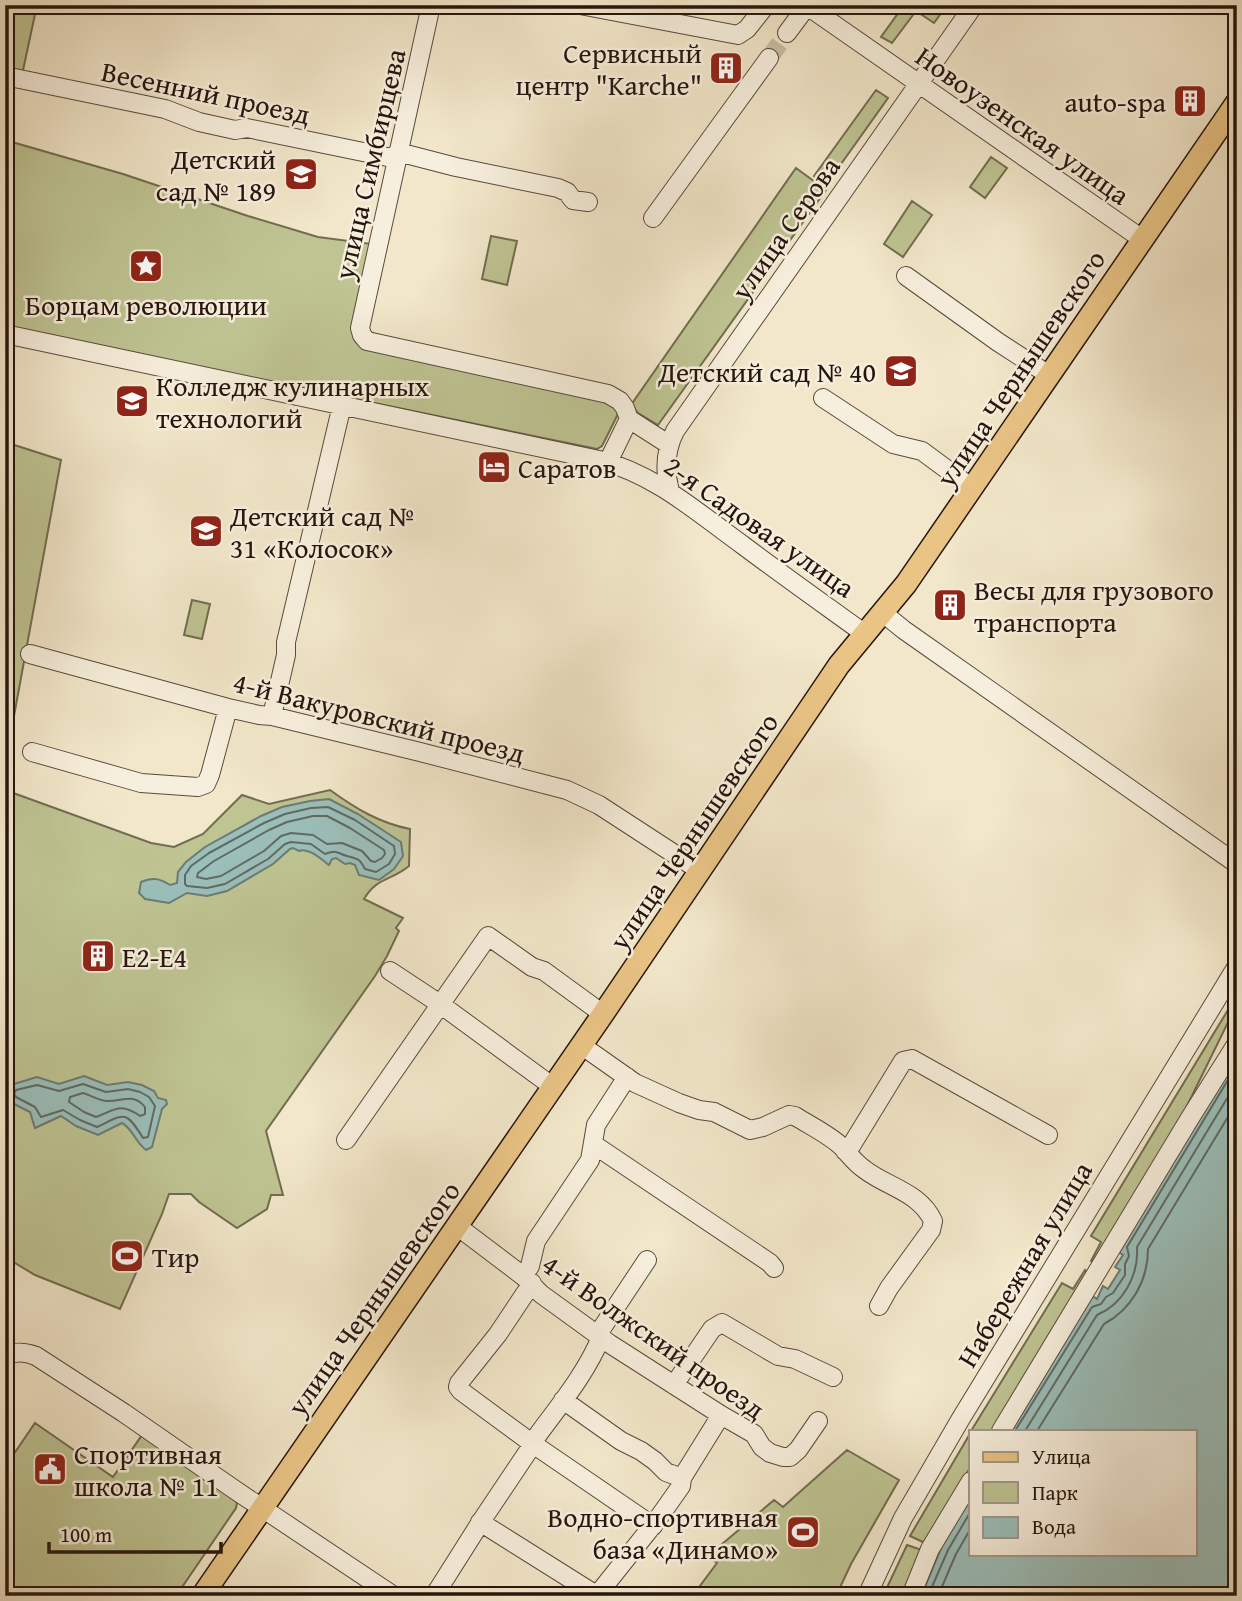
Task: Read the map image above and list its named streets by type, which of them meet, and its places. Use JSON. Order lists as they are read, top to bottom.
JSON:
{
  "streets": {
    "main road": ["улица Чернышевского"],
    "street": [
      "Весенний проезд",
      "Новоузенская улица",
      "улица Симбирцева",
      "улица Серова",
      "2-я Садовая улица",
      "4-й Вакуровский проезд",
      "Набережная улица",
      "4-й Волжский проезд"
    ]
  },
  "crossings": [
    ["Весенний проезд", "улица Симбирцева"],
    ["Новоузенская улица", "улица Серова"],
    ["Новоузенская улица", "улица Чернышевского"],
    ["улица Симбирцева", "2-я Садовая улица"],
    ["улица Серова", "2-я Садовая улица"],
    ["улица Чернышевского", "2-я Садовая улица"],
    ["улица Чернышевского", "4-й Вакуровский проезд"],
    ["улица Чернышевского", "4-й Волжский проезд"]
  ],
  "places": {
    "building": [
      "Сервисный центр \"Karche\"",
      "auto-spa",
      "Весы для грузового транспорта",
      "E2-E4"
    ],
    "school or university": [
      "Детский сад № 189",
      "Детский сад № 40",
      "Колледж кулинарных технологий",
      "Детский сад № 31 «Колосок»"
    ],
    "place": ["Борцам революции"],
    "hotel": ["Саратов"],
    "sports": ["Тир", "Водно-спортивная база «Динамо»"],
    "public building": ["Спортивная школа № 11"]
  },
  "legend": ["Улица", "Парк", "Вода"],
  "scale_bar": "100 m"
}
